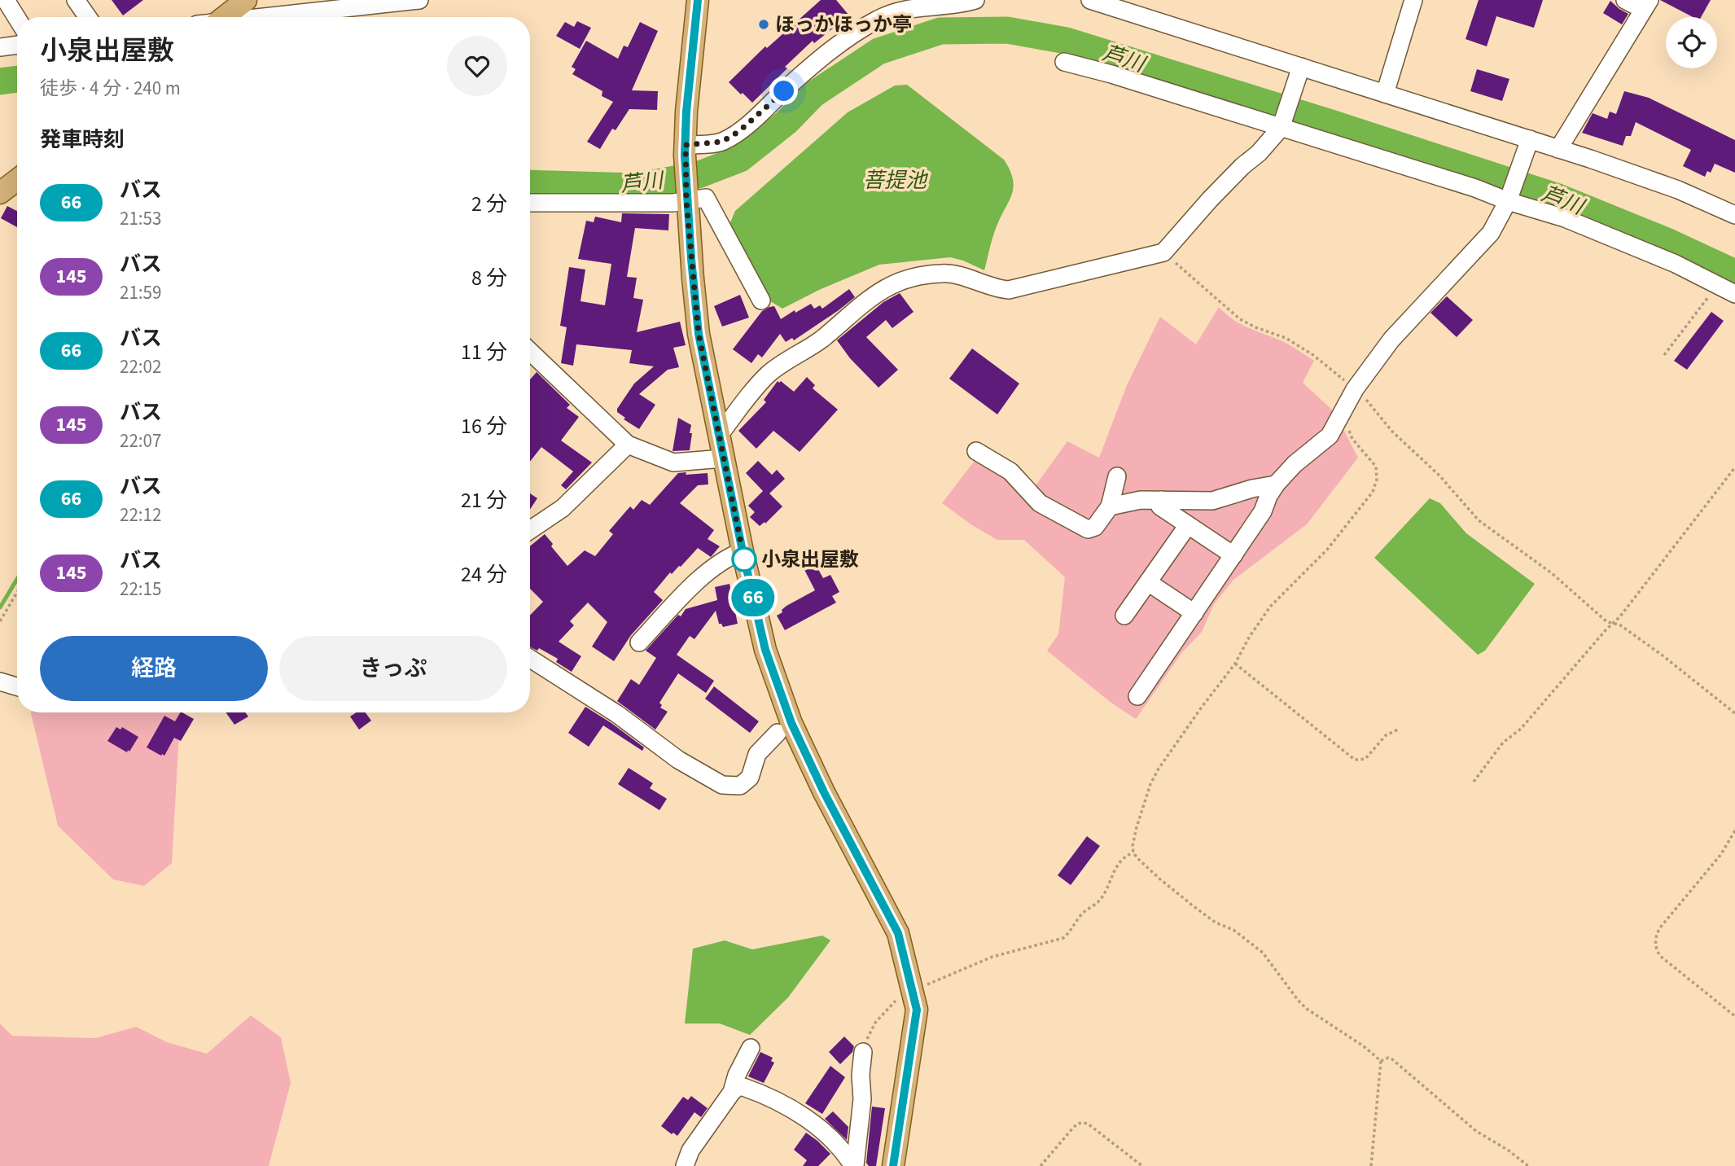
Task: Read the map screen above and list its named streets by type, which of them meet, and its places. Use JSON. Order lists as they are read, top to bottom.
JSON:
{
  "water": ["芦川", "菩提池"],
  "places": ["ほっかほっか亭", "小泉出屋敷"],
  "lines": ["bus line 66"],
  "page": {
    "on_map": "66",
    "heading": [
      ["小泉出屋敷", "徒歩 · 4 分 · 240 m"],
      "発車時刻"
    ],
    "list": [
      {
        "mark": "66",
        "name": "バス",
        "note": "21:53",
        "value": "2 分"
      },
      {
        "mark": "145",
        "name": "バス",
        "note": "21:59",
        "value": "8 分"
      },
      {
        "mark": "66",
        "name": "バス",
        "note": "22:02",
        "value": "11 分"
      },
      {
        "mark": "145",
        "name": "バス",
        "note": "22:07",
        "value": "16 分"
      },
      {
        "mark": "66",
        "name": "バス",
        "note": "22:12",
        "value": "21 分"
      },
      {
        "mark": "145",
        "name": "バス",
        "note": "22:15",
        "value": "24 分"
      }
    ],
    "buttons": ["経路", "きっぷ"]
  }
}
